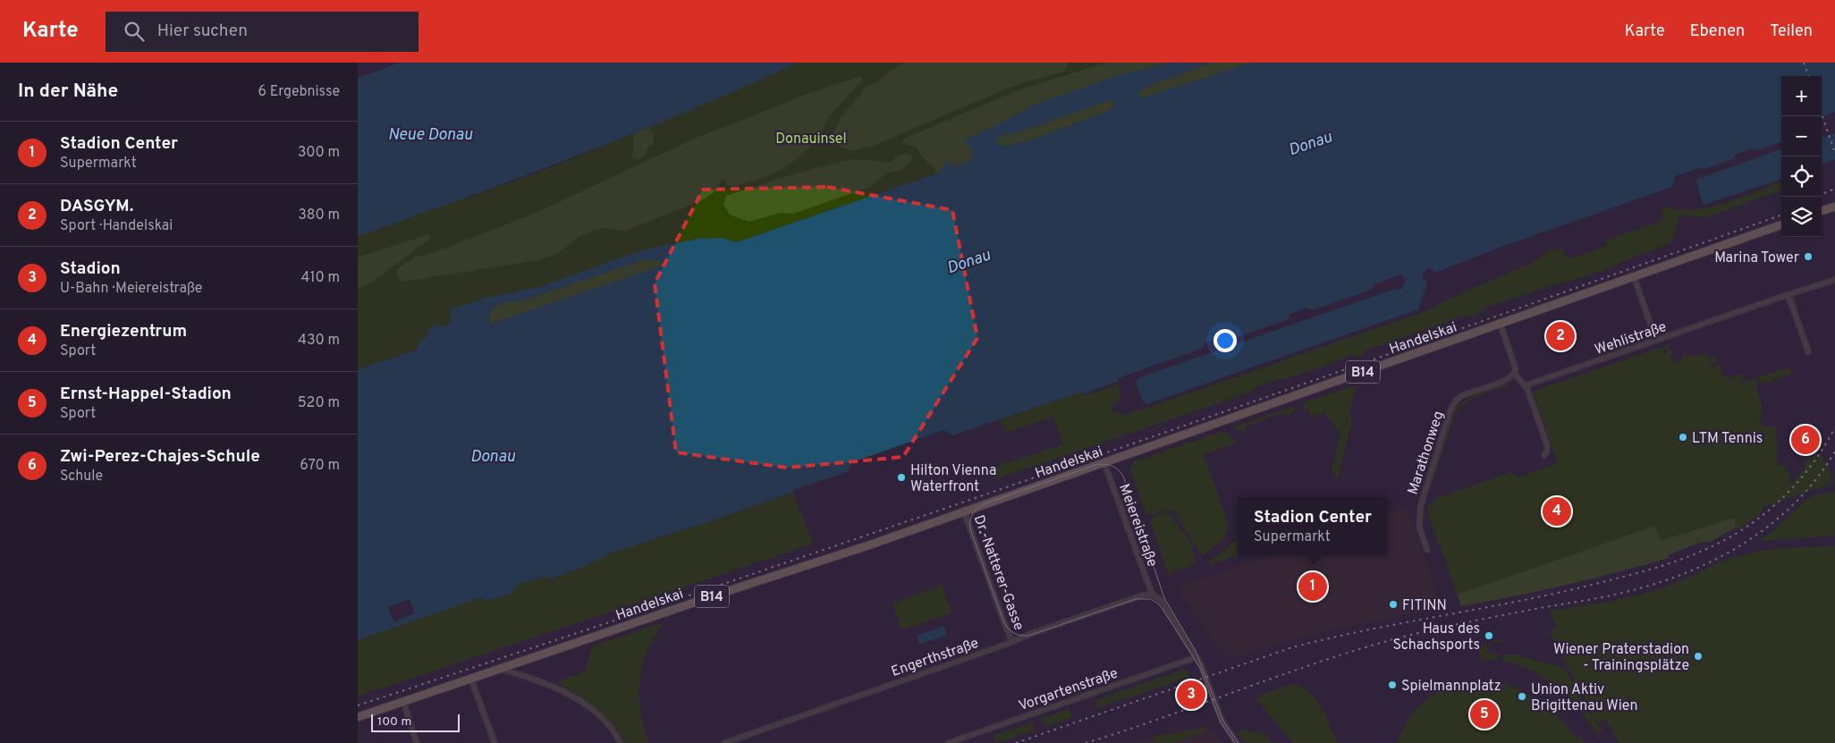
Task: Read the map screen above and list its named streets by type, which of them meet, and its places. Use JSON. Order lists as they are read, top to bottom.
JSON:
{
  "streets": {
    "main road": ["Handelskai", "B14"],
    "street": [
      "Wehlistraße",
      "Marathonweg",
      "Meiereistraße",
      "Dr.-Natterer-Gasse",
      "Engerthstraße",
      "Vorgartenstraße"
    ]
  },
  "crossings": [
    ["Handelskai", "Meiereistraße"],
    ["Handelskai", "Dr.-Natterer-Gasse"],
    ["Meiereistraße", "Engerthstraße"],
    ["Dr.-Natterer-Gasse", "Engerthstraße"]
  ],
  "water": ["Neue Donau", "Donau"],
  "parks": ["Donauinsel"],
  "places": [
    "Marina Tower",
    "LTM Tennis",
    "Hilton Vienna Waterfront",
    "FITINN",
    "Haus des Schachsports",
    "Wiener Praterstadion - Trainingsplätze",
    "Spielmannplatz",
    "Union Aktiv Brigittenau Wien"
  ],
  "scale_bar": "100 m",
  "page": {
    "header": "Karte",
    "search": "Hier suchen",
    "nav": ["Karte", "Ebenen", "Teilen"],
    "heading": ["In der Nähe", "6 Ergebnisse"],
    "map_buttons": ["+", "−"],
    "list": [
      {
        "mark": "1",
        "name": "Stadion Center",
        "note": "Supermarkt",
        "value": "300 m"
      },
      {
        "mark": "2",
        "name": "DASGYM.",
        "note": "Sport · Handelskai",
        "value": "380 m"
      },
      {
        "mark": "3",
        "name": "Stadion",
        "note": "U-Bahn · Meiereistraße",
        "value": "410 m"
      },
      {
        "mark": "4",
        "name": "Energiezentrum",
        "note": "Sport",
        "value": "430 m"
      },
      {
        "mark": "5",
        "name": "Ernst-Happel-Stadion",
        "note": "Sport",
        "value": "520 m"
      },
      {
        "mark": "6",
        "name": "Zwi-Perez-Chajes-Schule",
        "note": "Schule",
        "value": "670 m"
      }
    ],
    "pins": [
      "2",
      "6",
      "4",
      "1",
      "3",
      "5"
    ],
    "popup": ["Stadion Center", "Supermarkt"],
    "scale": "100 m"
  }
}
